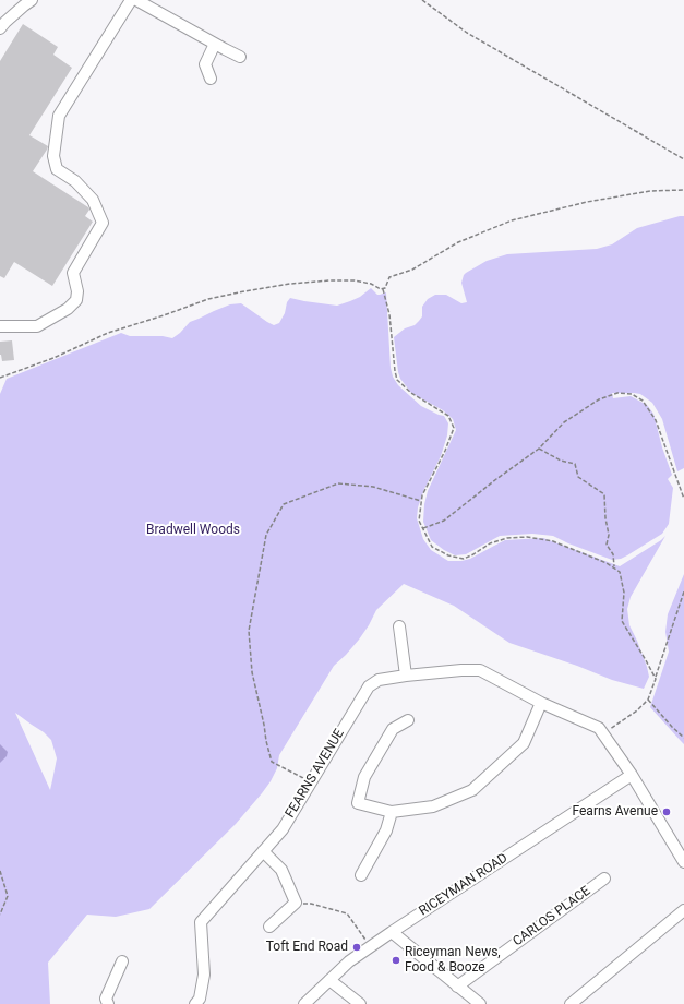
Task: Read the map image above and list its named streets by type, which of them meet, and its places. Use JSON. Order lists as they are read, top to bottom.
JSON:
{
  "streets": {
    "street": ["FEARNS AVENUE", "RICEYMAN ROAD", "CARLOS PLACE"]
  },
  "crossings": [
    ["FEARNS AVENUE", "RICEYMAN ROAD"]
  ],
  "parks": ["Bradwell Woods"],
  "places": ["Fearns Avenue", "Toft End Road", "Riceyman News, Food & Booze"]
}
